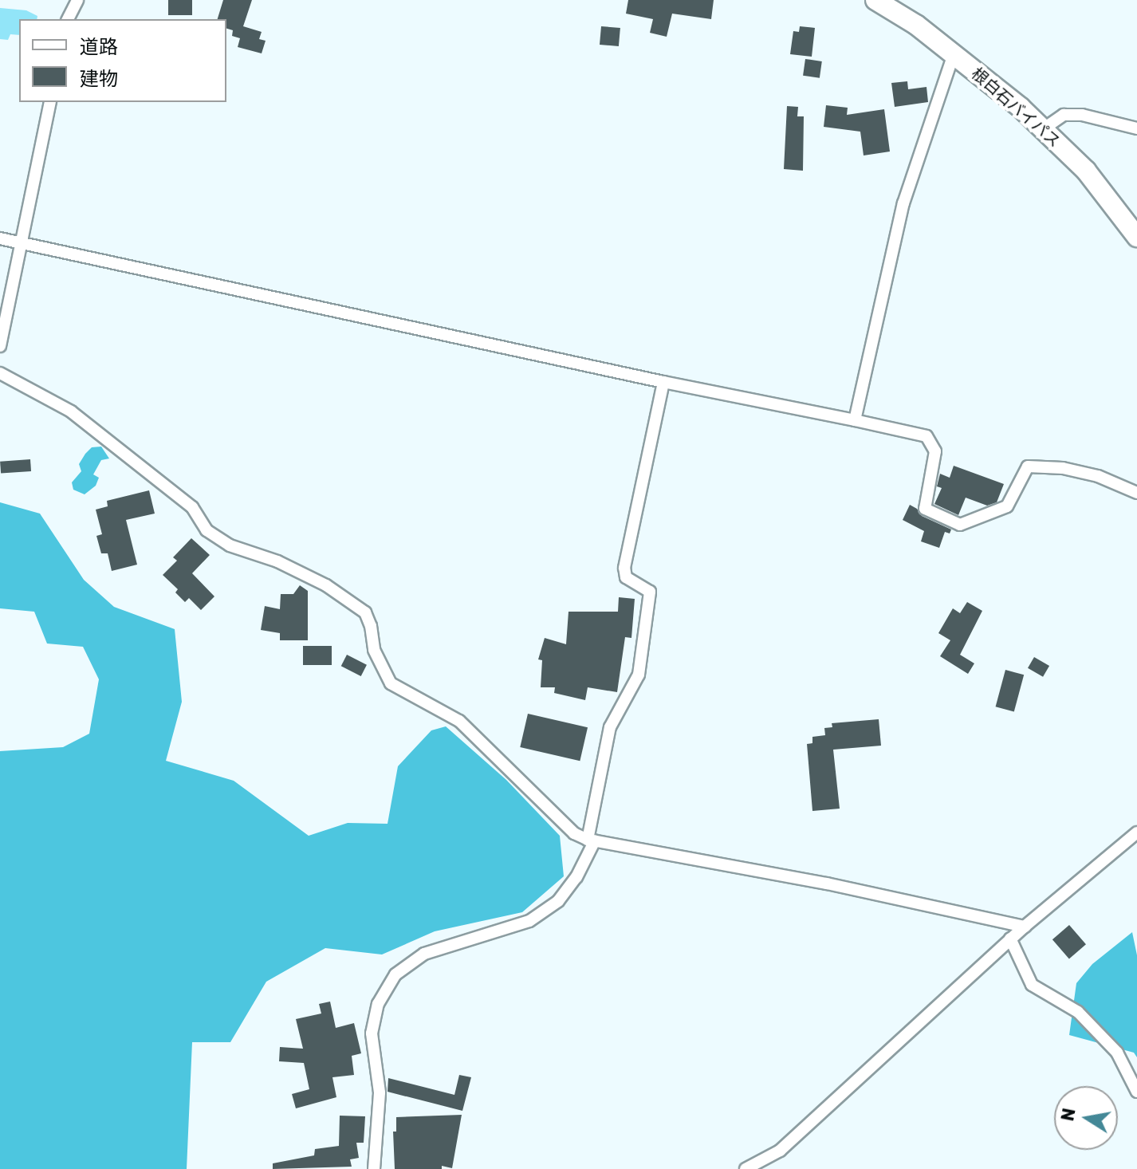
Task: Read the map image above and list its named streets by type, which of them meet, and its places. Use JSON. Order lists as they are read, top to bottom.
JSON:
{
  "streets": {
    "highway": ["根白石バイパス"]
  },
  "legend": ["道路", "建物"],
  "north": "left"
}
